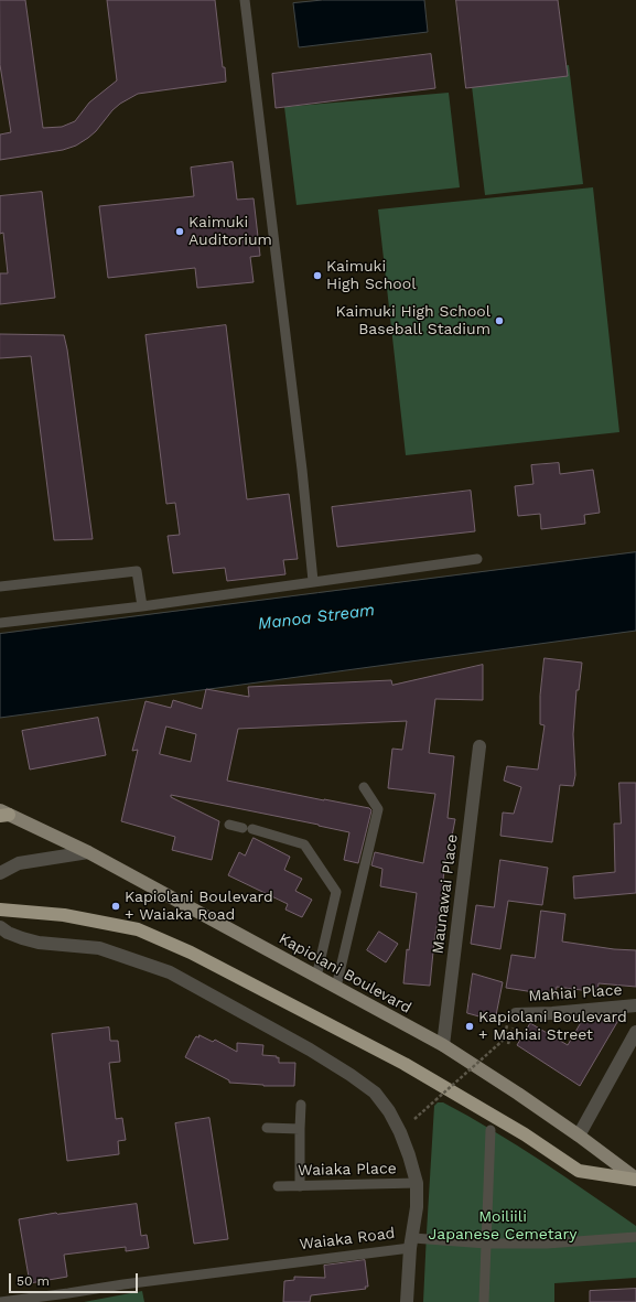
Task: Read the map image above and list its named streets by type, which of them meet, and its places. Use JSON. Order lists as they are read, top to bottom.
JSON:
{
  "streets": {
    "main road": ["Kapiolani Boulevard"],
    "street": ["Maunawai Place", "Mahiai Place", "Waiaka Road"],
    "lane": ["Waiaka Place"]
  },
  "crossings": [
    ["Maunawai Place", "Kapiolani Boulevard"],
    ["Waiaka Place", "Waiaka Road"]
  ],
  "water": ["Manoa Stream"],
  "parks": ["Moiliili Japanese Cemetary"],
  "places": [
    "Kaimuki Auditorium",
    "Kaimuki High School",
    "Kaimuki High School Baseball Stadium",
    "Kapiolani Boulevard + Waiaka Road",
    "Kapiolani Boulevard + Mahiai Street"
  ],
  "scale_bar": "50 m"
}
